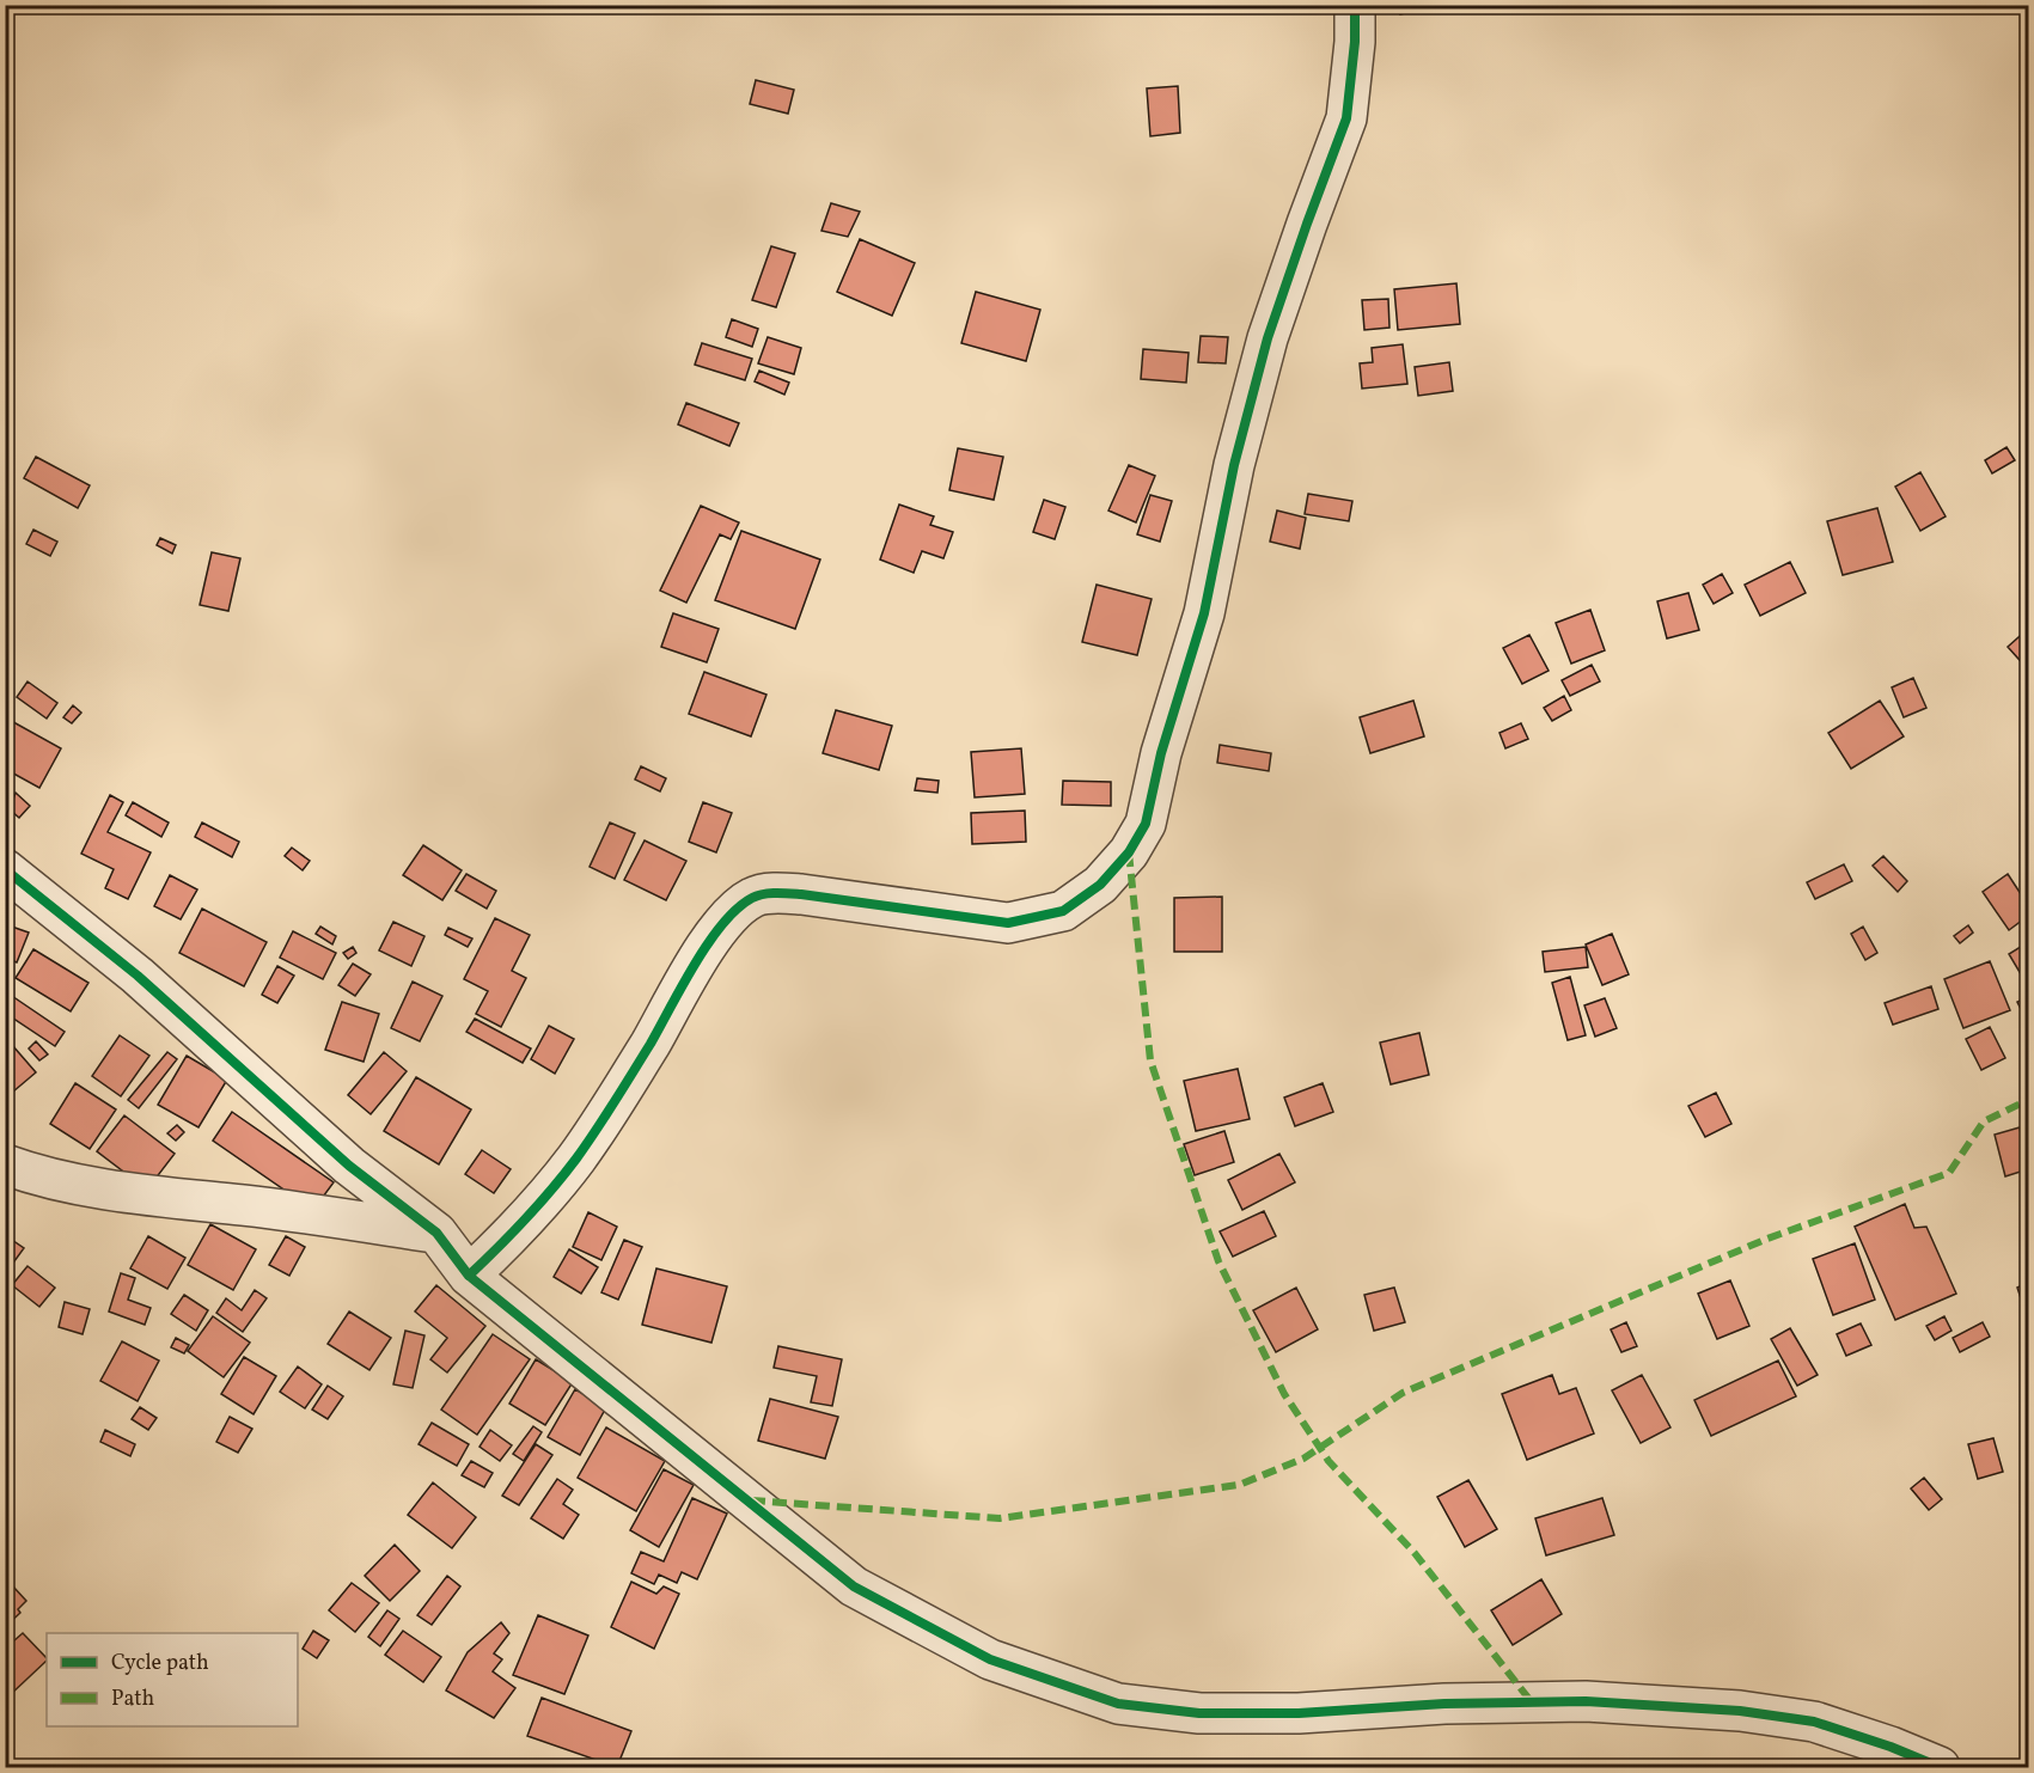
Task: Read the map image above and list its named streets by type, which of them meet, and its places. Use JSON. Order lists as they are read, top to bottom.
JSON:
{
  "legend": ["Cycle path", "Path"]
}
